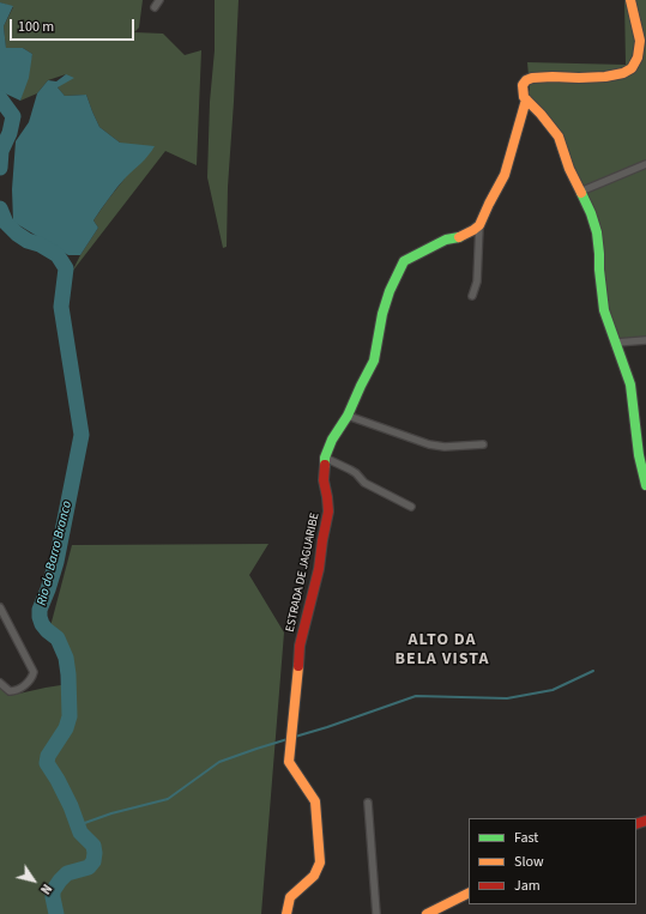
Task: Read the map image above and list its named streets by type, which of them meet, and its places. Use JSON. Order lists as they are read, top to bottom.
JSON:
{
  "streets": {
    "street": ["ESTRADA DE JAGUARIBE"]
  },
  "districts": ["ALTO DA BELA VISTA"],
  "water": ["Rio do Barro Branco"],
  "legend": ["Fast", "Slow", "Jam"],
  "scale_bar": "100 m",
  "north": "bottom right"
}
